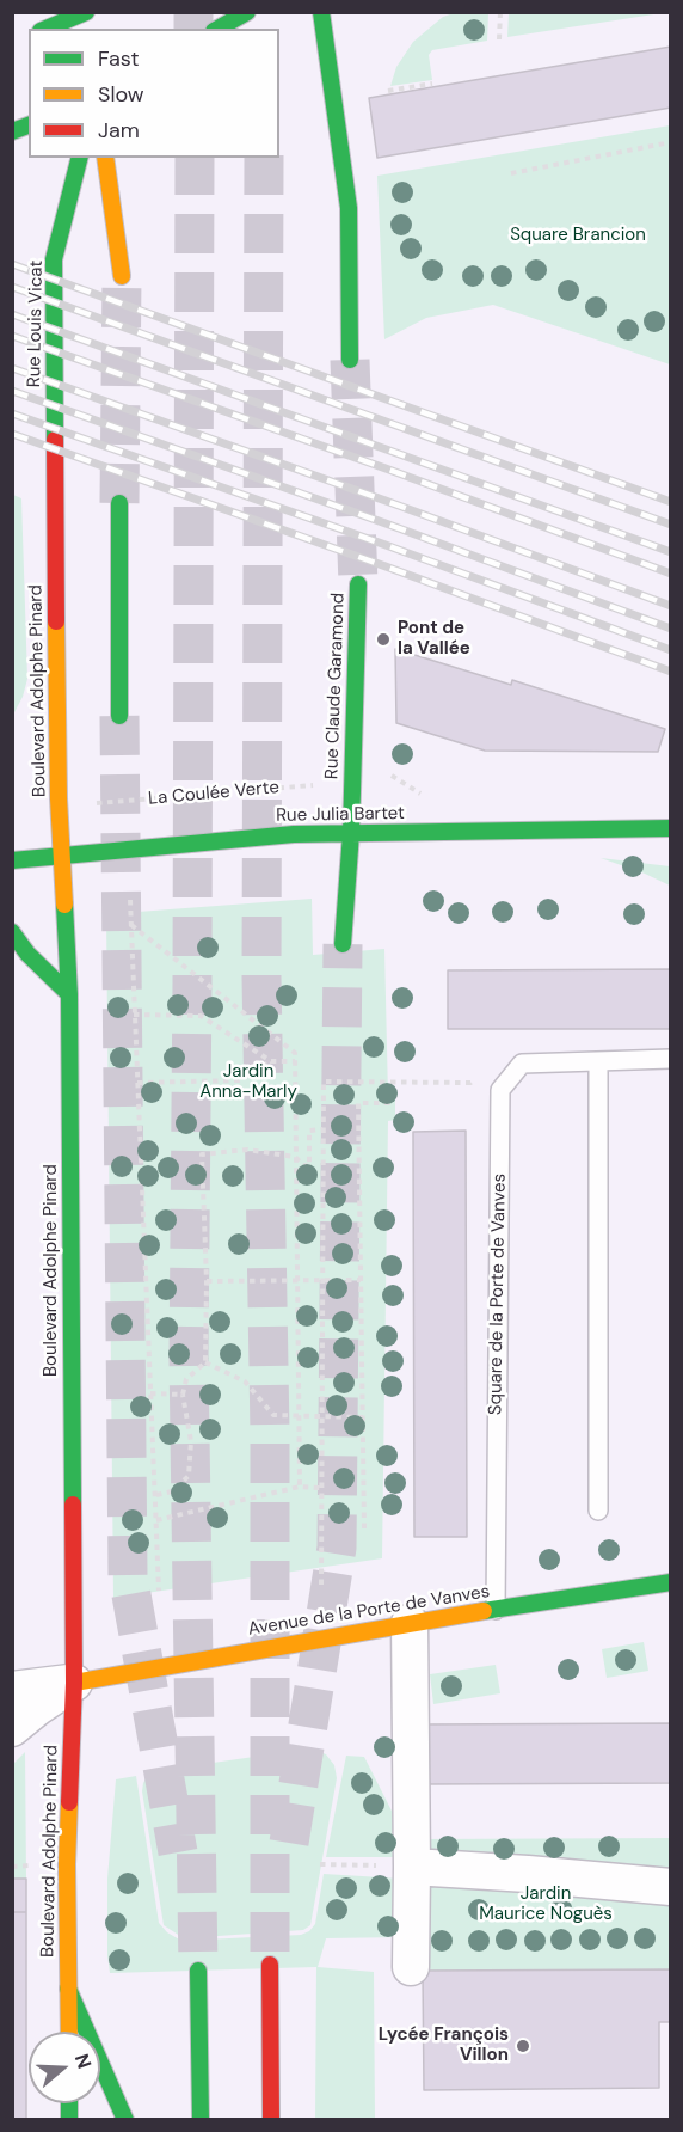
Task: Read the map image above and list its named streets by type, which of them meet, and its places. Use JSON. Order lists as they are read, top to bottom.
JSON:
{
  "streets": {
    "main road": [
      "Rue Louis Vicat",
      "Rue Claude Garamond",
      "Boulevard Adolphe Pinard",
      "Rue Julia Bartet",
      "Avenue de la Porte de Vanves"
    ],
    "lane": ["Square de la Porte de Vanves"],
    "path": ["La Coulée Verte"]
  },
  "crossings": [
    ["Rue Louis Vicat", "Boulevard Adolphe Pinard"],
    ["Rue Claude Garamond", "Rue Julia Bartet"],
    ["Boulevard Adolphe Pinard", "Rue Julia Bartet"],
    ["Boulevard Adolphe Pinard", "Avenue de la Porte de Vanves"],
    ["Square de la Porte de Vanves", "Avenue de la Porte de Vanves"]
  ],
  "parks": ["Square Brancion", "Jardin Anna-Marly", "Jardin Maurice Noguès"],
  "places": ["Pont de la Vallée", "Lycée François Villon"],
  "legend": ["Fast", "Slow", "Jam"],
  "north": "right"
}
